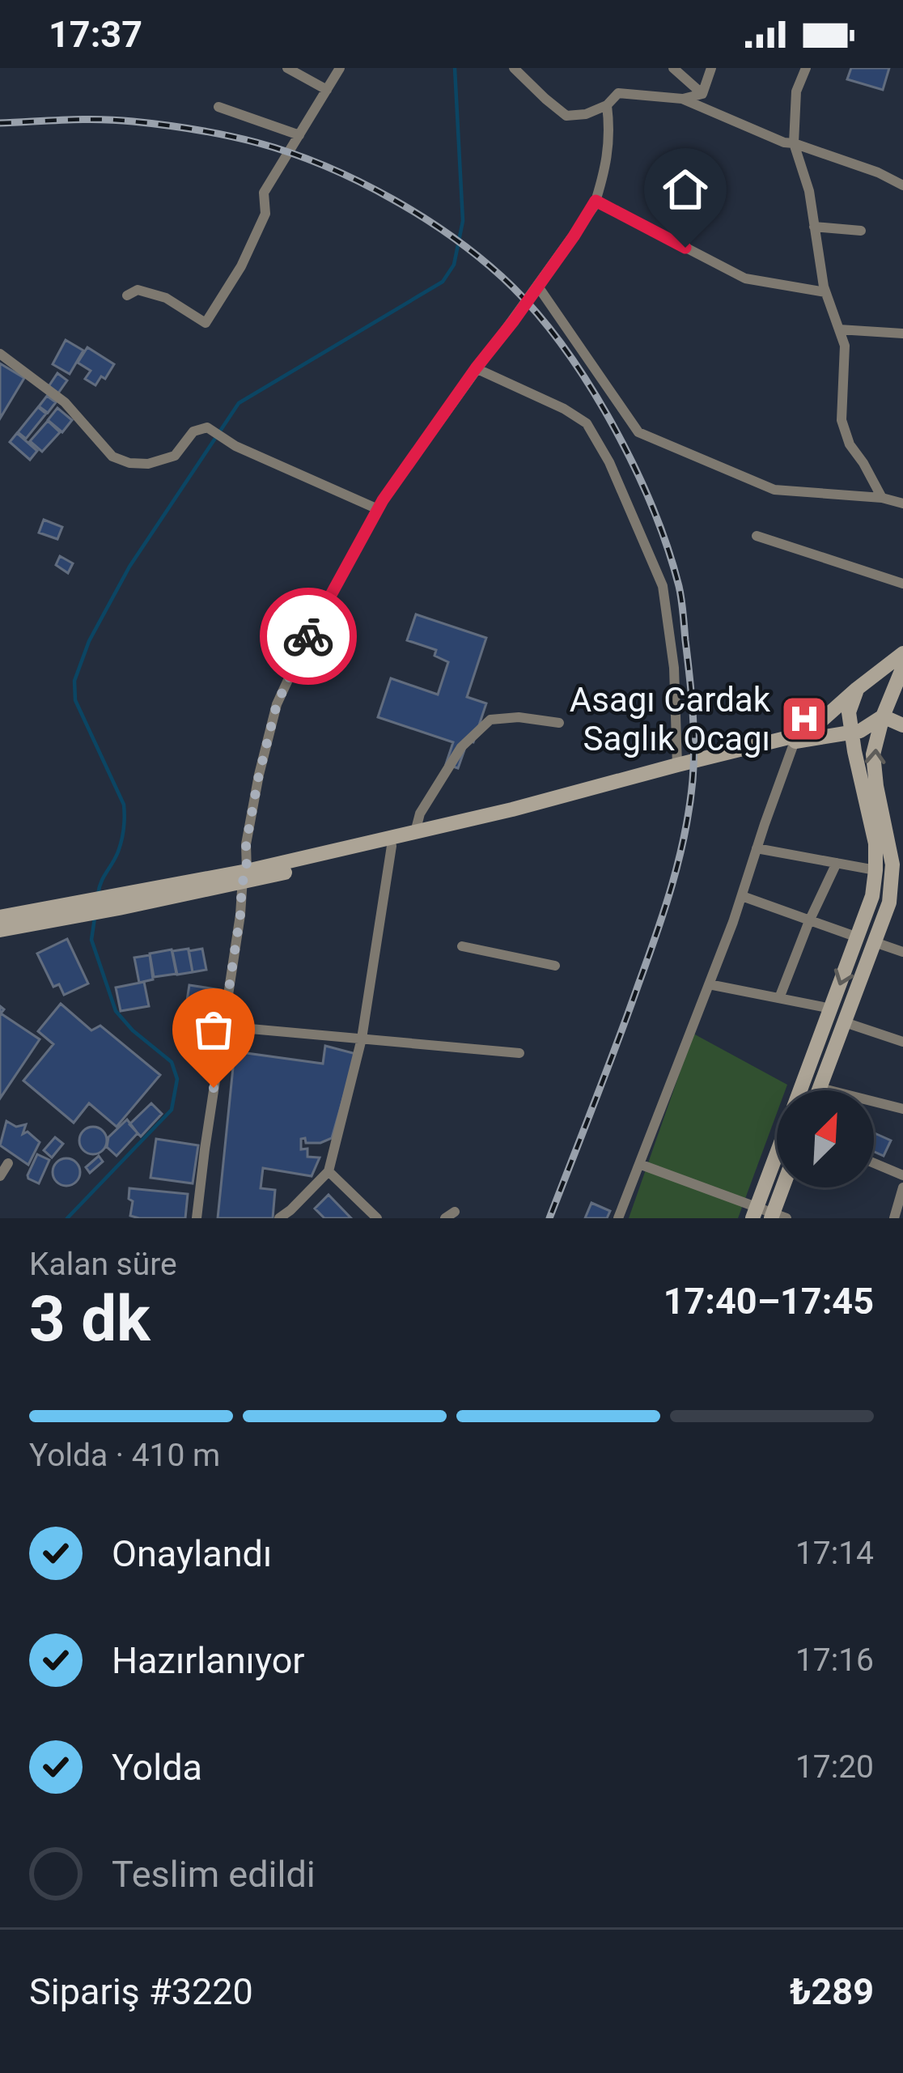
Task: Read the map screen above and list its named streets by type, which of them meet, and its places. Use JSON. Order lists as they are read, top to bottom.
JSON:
{
  "places": {
    "hospital": ["Asagı Cardak Saglık Ocagı"]
  },
  "north": "top right",
  "page": {
    "status": "17:37",
    "heading": ["3 dk", "Kalan süre", "17:40–17:45"],
    "panel": ["Sipariş #3220", "₺289"],
    "bar": "Yolda · 410 m",
    "list": [
      ["Onaylandı", "17:14"],
      ["Hazırlanıyor", "17:16"],
      ["Yolda", "17:20"],
      "Teslim edildi"
    ]
  }
}
